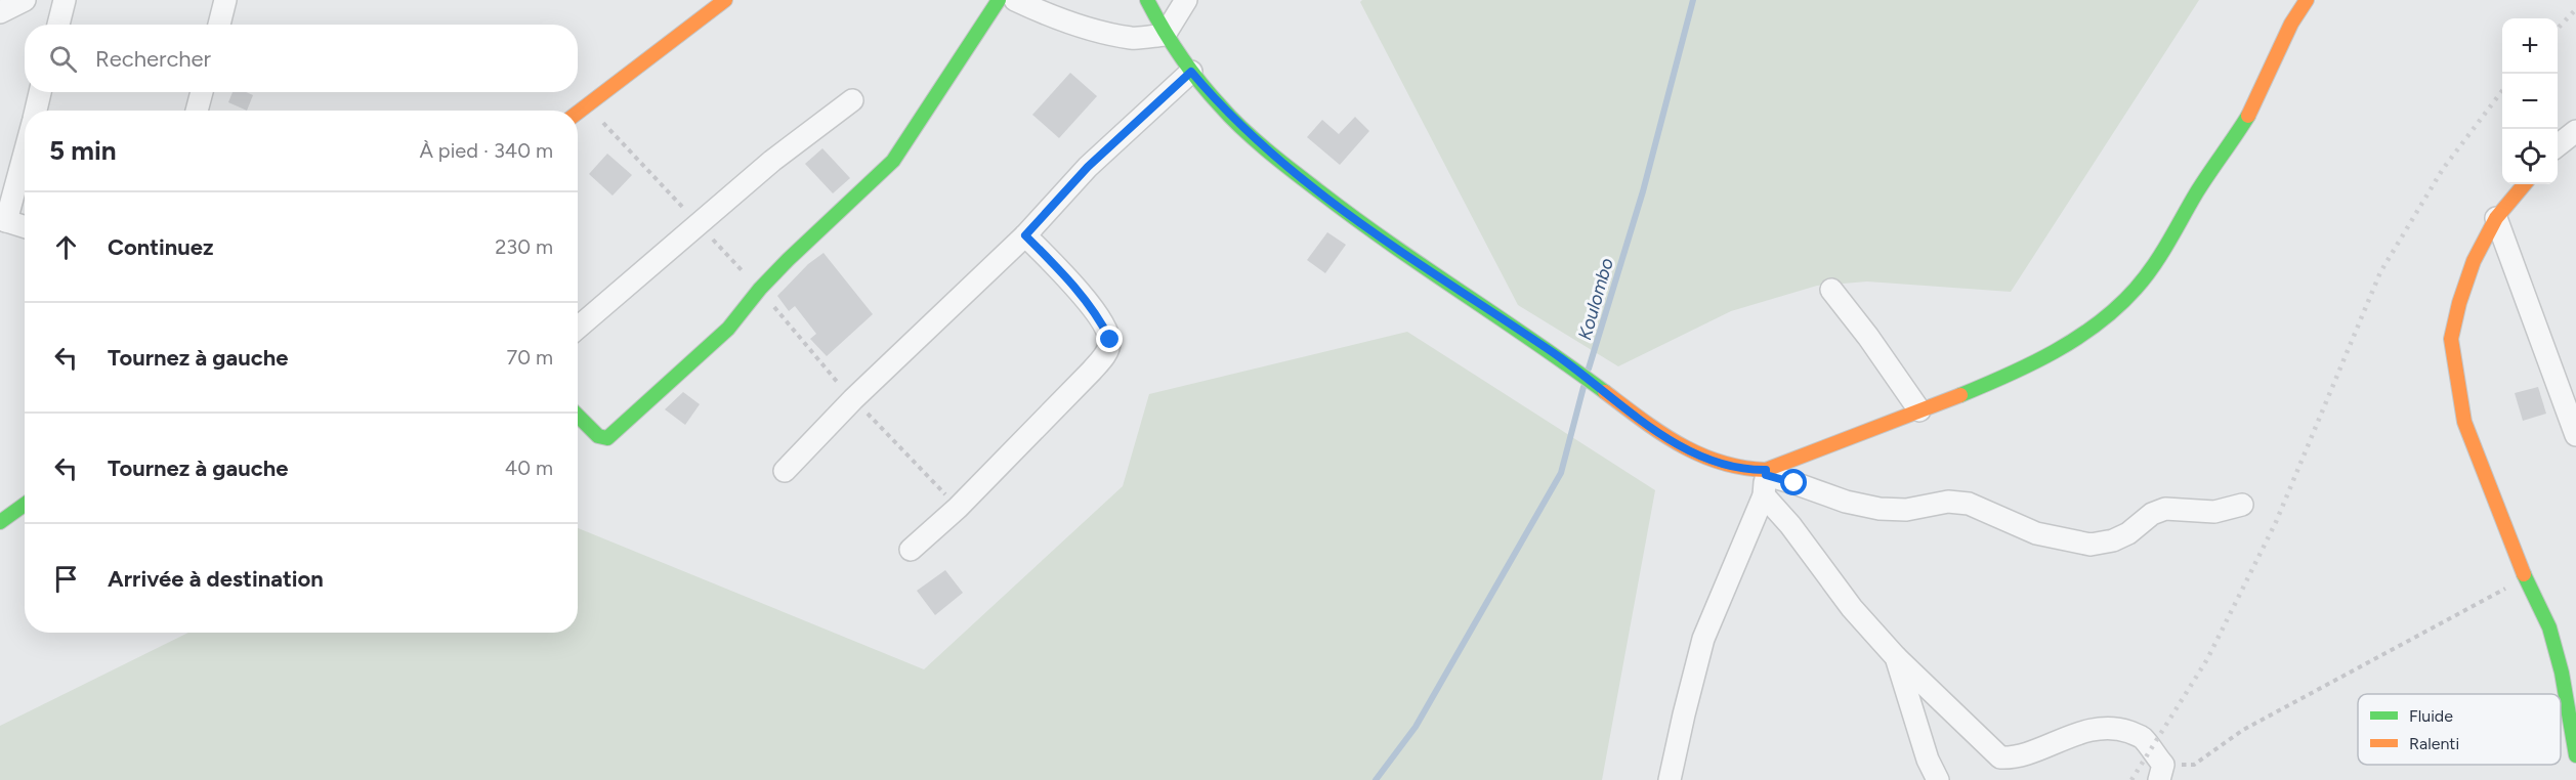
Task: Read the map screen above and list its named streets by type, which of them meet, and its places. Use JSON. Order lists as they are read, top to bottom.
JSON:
{
  "water": ["Koulombo"],
  "legend": ["Fluide", "Ralenti"],
  "page": {
    "map_buttons": ["+", "−"],
    "search": "Rechercher",
    "heading": ["5 min", "À pied · 340 m"],
    "list": [
      ["Continuez", "230 m"],
      ["Tournez à gauche", "70 m"],
      ["Tournez à gauche", "40 m"],
      "Arrivée à destination"
    ]
  }
}
